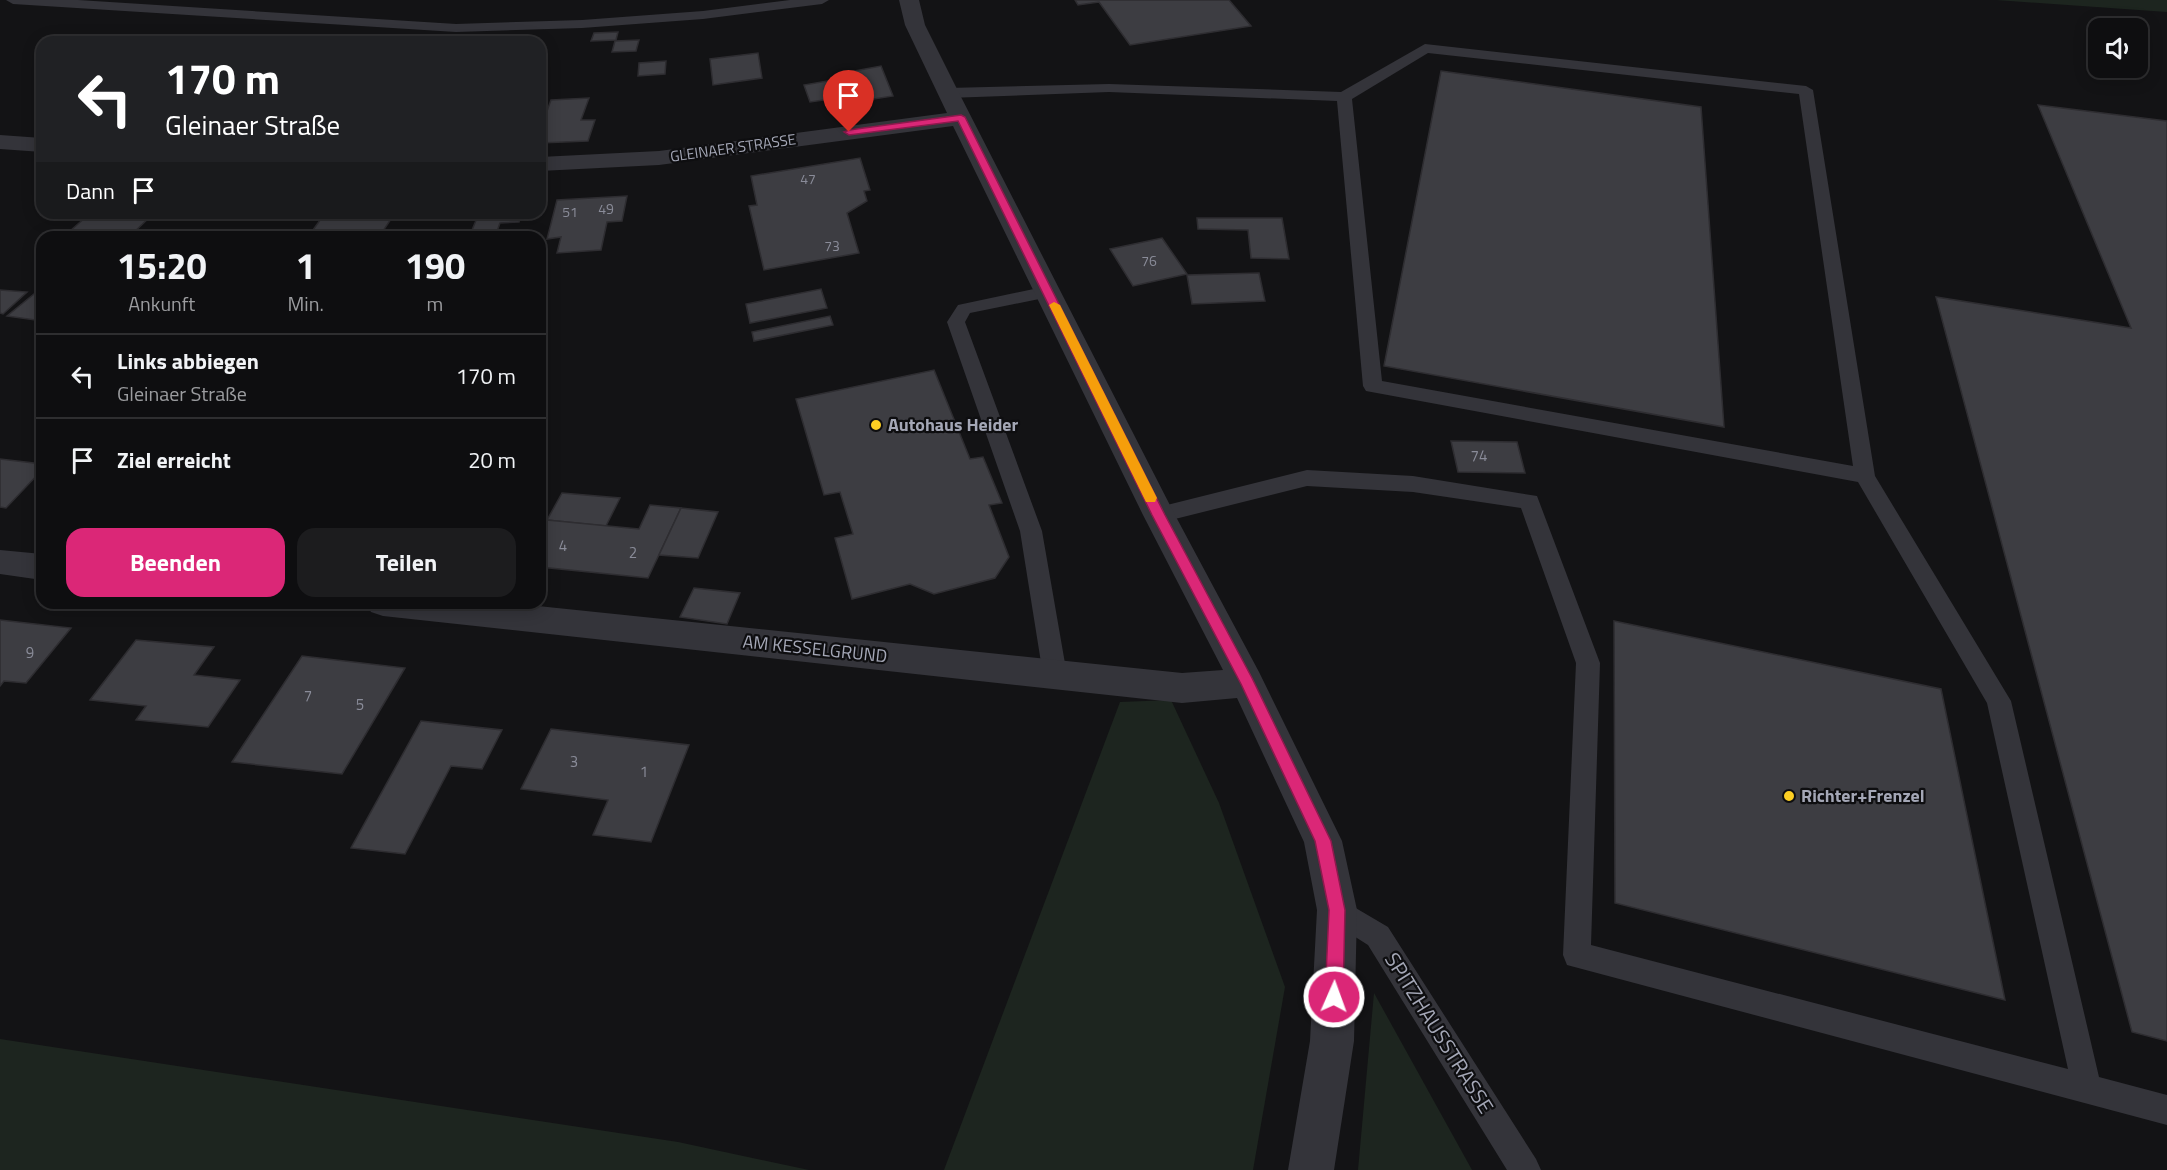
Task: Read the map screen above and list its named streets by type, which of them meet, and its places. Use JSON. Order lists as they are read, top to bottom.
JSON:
{
  "streets": {
    "street": ["GLEINAER STRASSE", "AM KESSELGRUND"],
    "lane": ["SPITZHAUSSTRASSE"]
  },
  "places": ["Autohaus Heider", "Richter+Frenzel"],
  "house_numbers": [
    "47",
    "49",
    "51",
    "73",
    "76",
    "74",
    "4",
    "2",
    "9",
    "7",
    "5",
    "3",
    "1"
  ],
  "page": {
    "turn": ["170 m", "Gleinaer Straße"],
    "then": "Dann",
    "eta": [
      "15:20",
      "Ankunft",
      "1",
      "Min.",
      "190",
      "m"
    ],
    "list": [
      {
        "name": "Links abbiegen",
        "note": "Gleinaer Straße",
        "value": "170 m"
      },
      {
        "name": "Ziel erreicht",
        "value": "20 m"
      }
    ],
    "buttons": ["Beenden", "Teilen"]
  }
}
